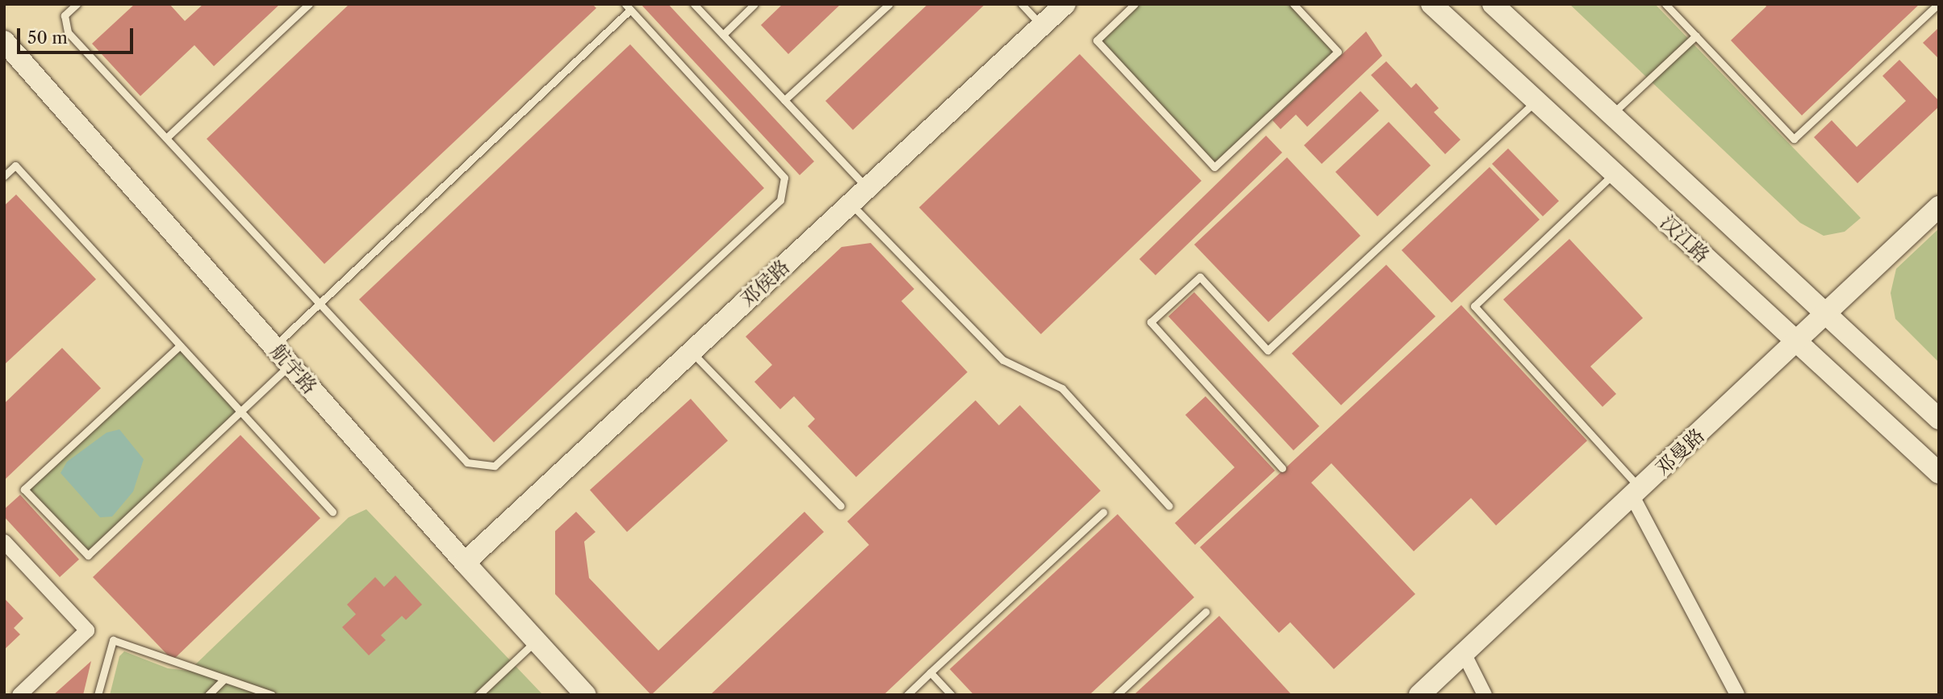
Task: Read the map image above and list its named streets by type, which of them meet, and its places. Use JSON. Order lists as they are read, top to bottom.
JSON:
{
  "streets": {
    "street": [
      "汉江路",
      "邓侯路",
      "航宇路",
      "邓曼路"
    ]
  },
  "crossings": [
    ["汉江路", "邓曼路"],
    ["邓侯路", "航宇路"]
  ],
  "scale_bar": "50 m"
}
